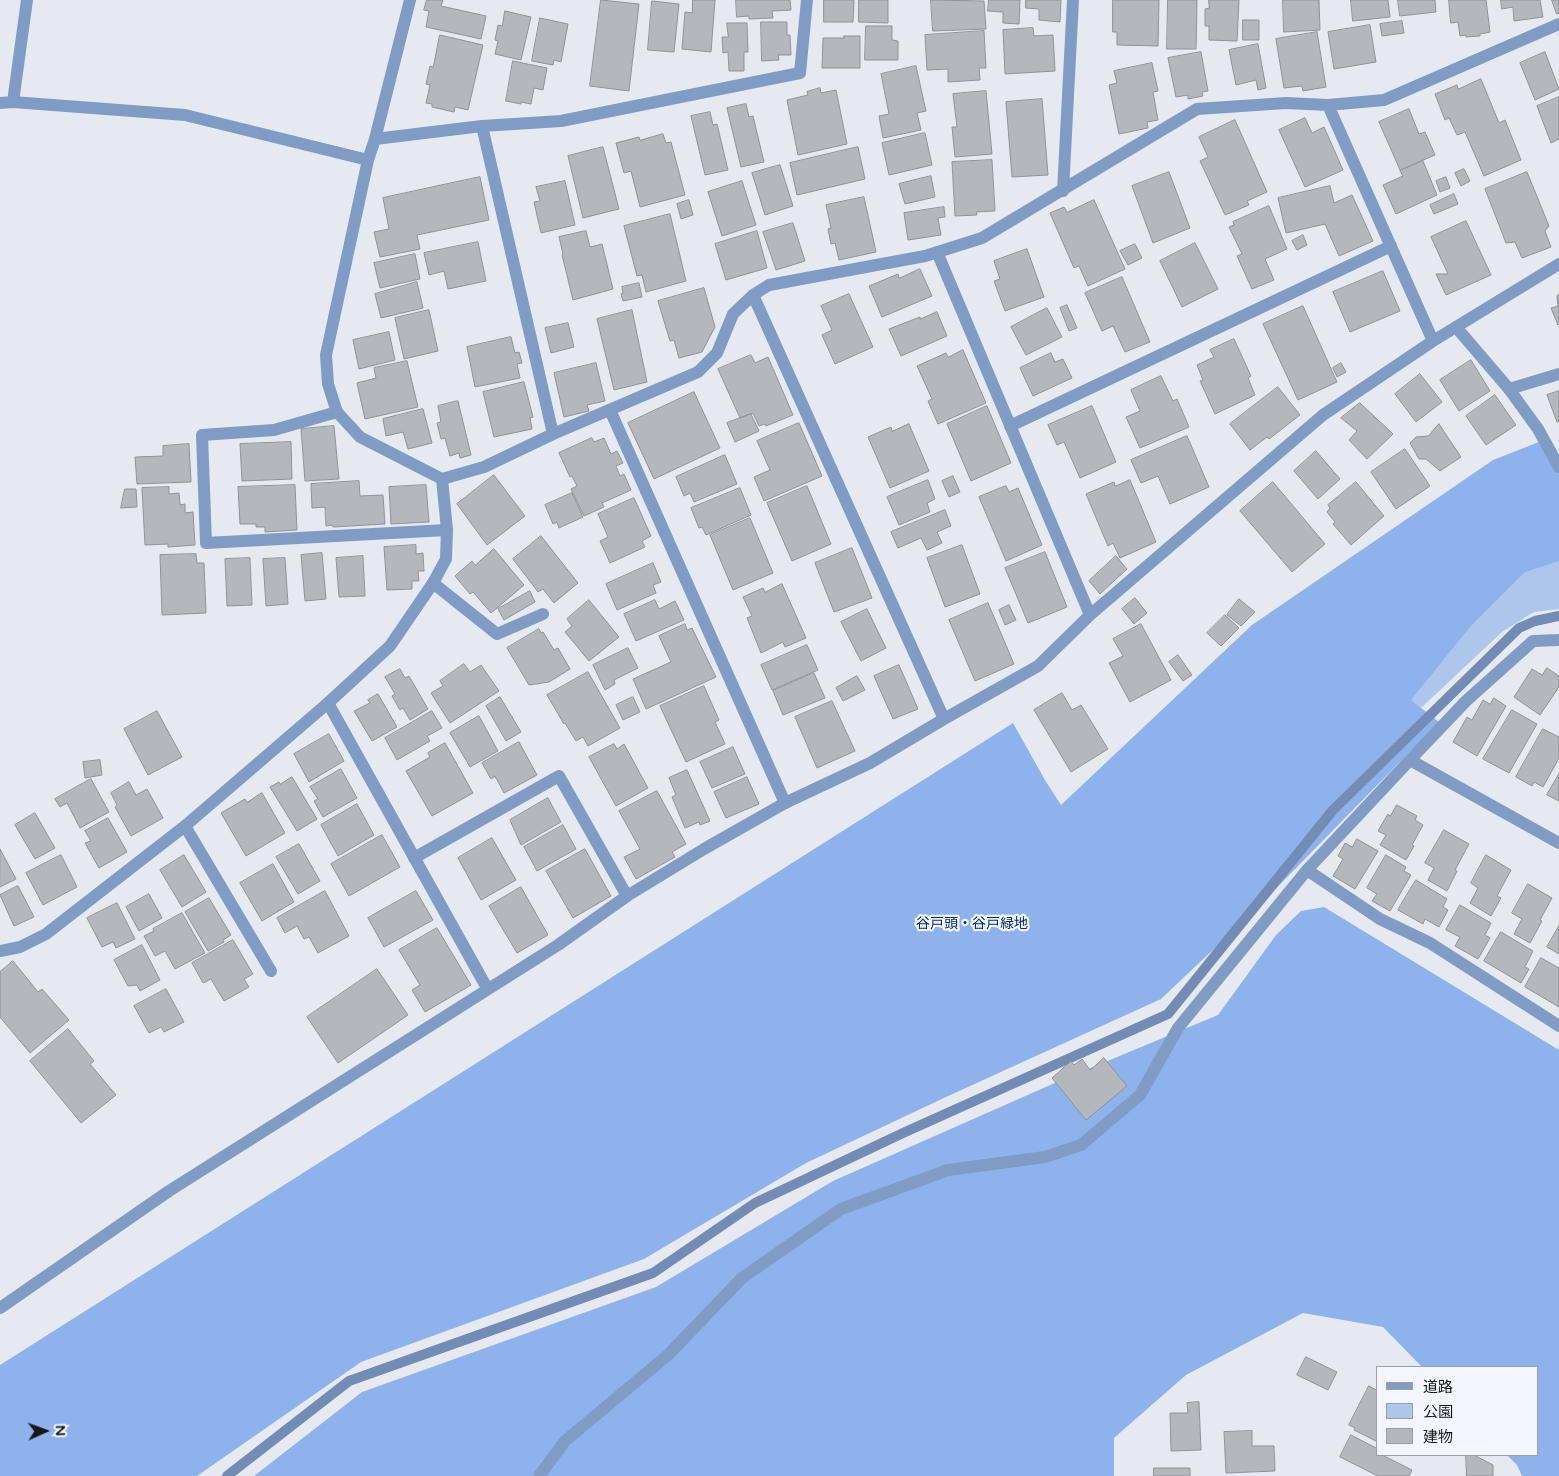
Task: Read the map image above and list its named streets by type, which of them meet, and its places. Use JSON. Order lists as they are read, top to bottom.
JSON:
{
  "parks": ["谷戸頭・谷戸緑地"],
  "legend": ["道路", "公園", "建物"],
  "north": "right"
}
